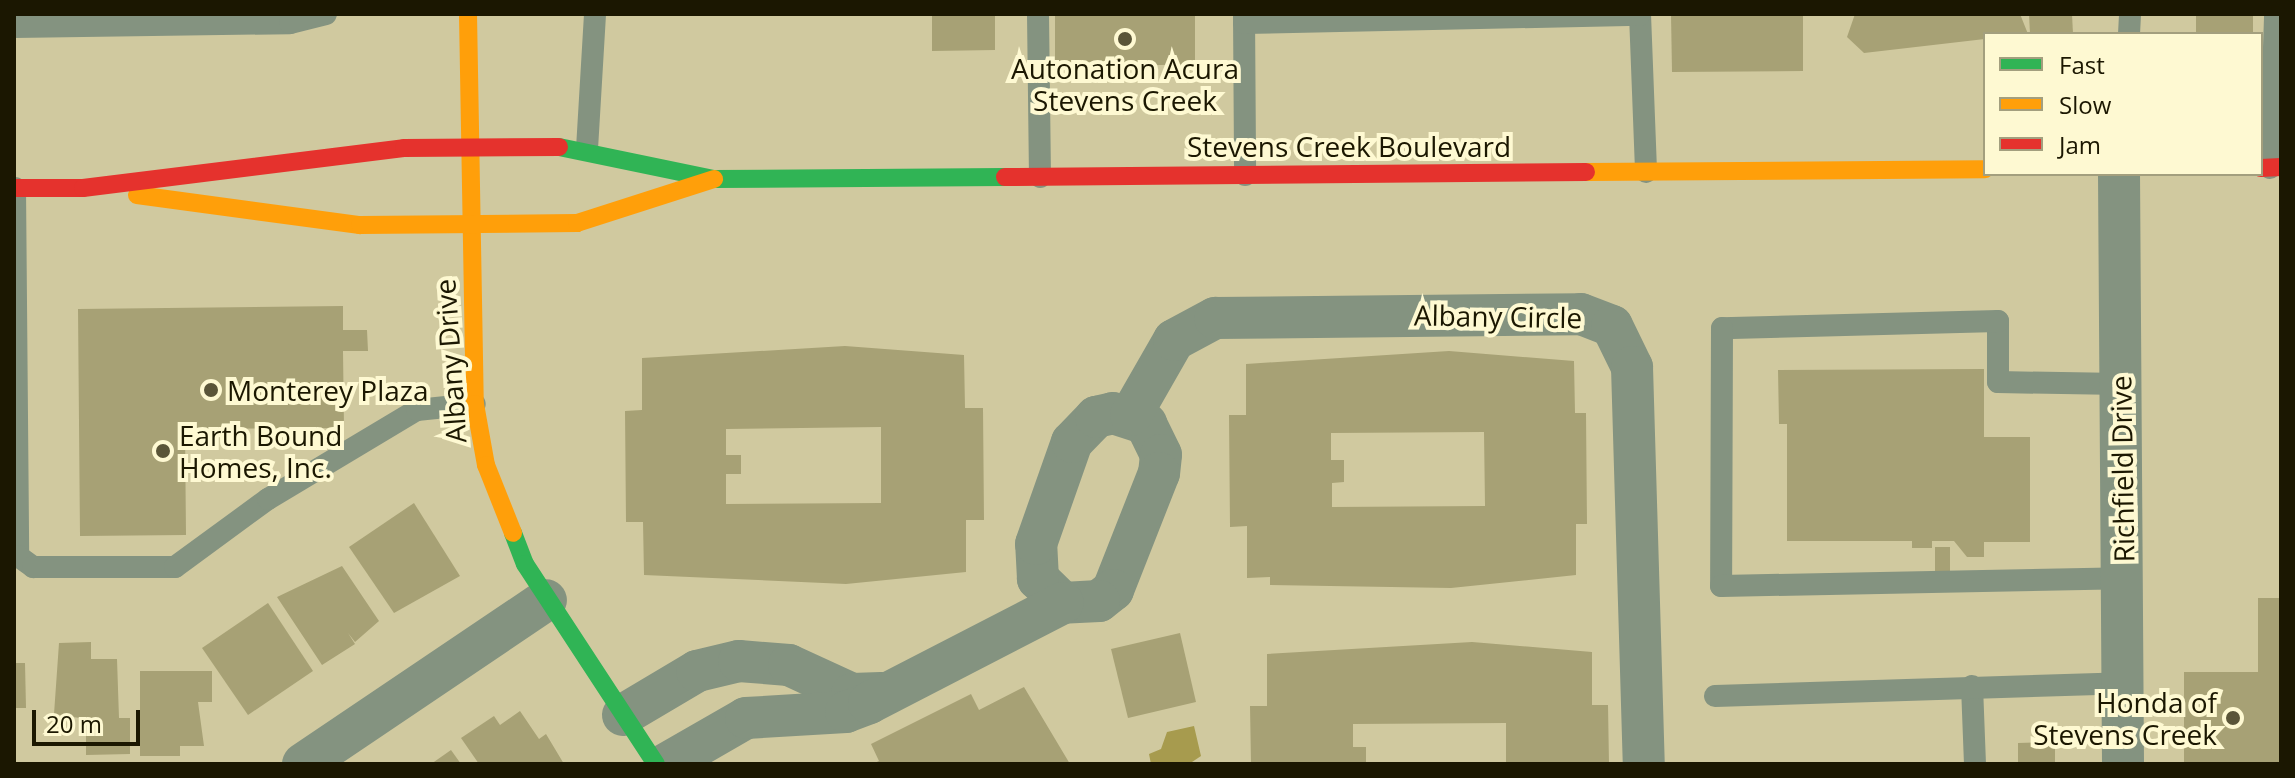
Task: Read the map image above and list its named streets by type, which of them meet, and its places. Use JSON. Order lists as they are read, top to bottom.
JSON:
{
  "streets": {
    "main road": ["Stevens Creek Boulevard", "Albany Drive"],
    "street": ["Albany Circle", "Richfield Drive"]
  },
  "crossings": [
    ["Stevens Creek Boulevard", "Albany Drive"]
  ],
  "places": [
    "Autonation Acura Stevens Creek",
    "Monterey Plaza",
    "Earth Bound Homes, Inc.",
    "Honda of Stevens Creek"
  ],
  "legend": ["Fast", "Slow", "Jam"],
  "scale_bar": "20 m"
}
